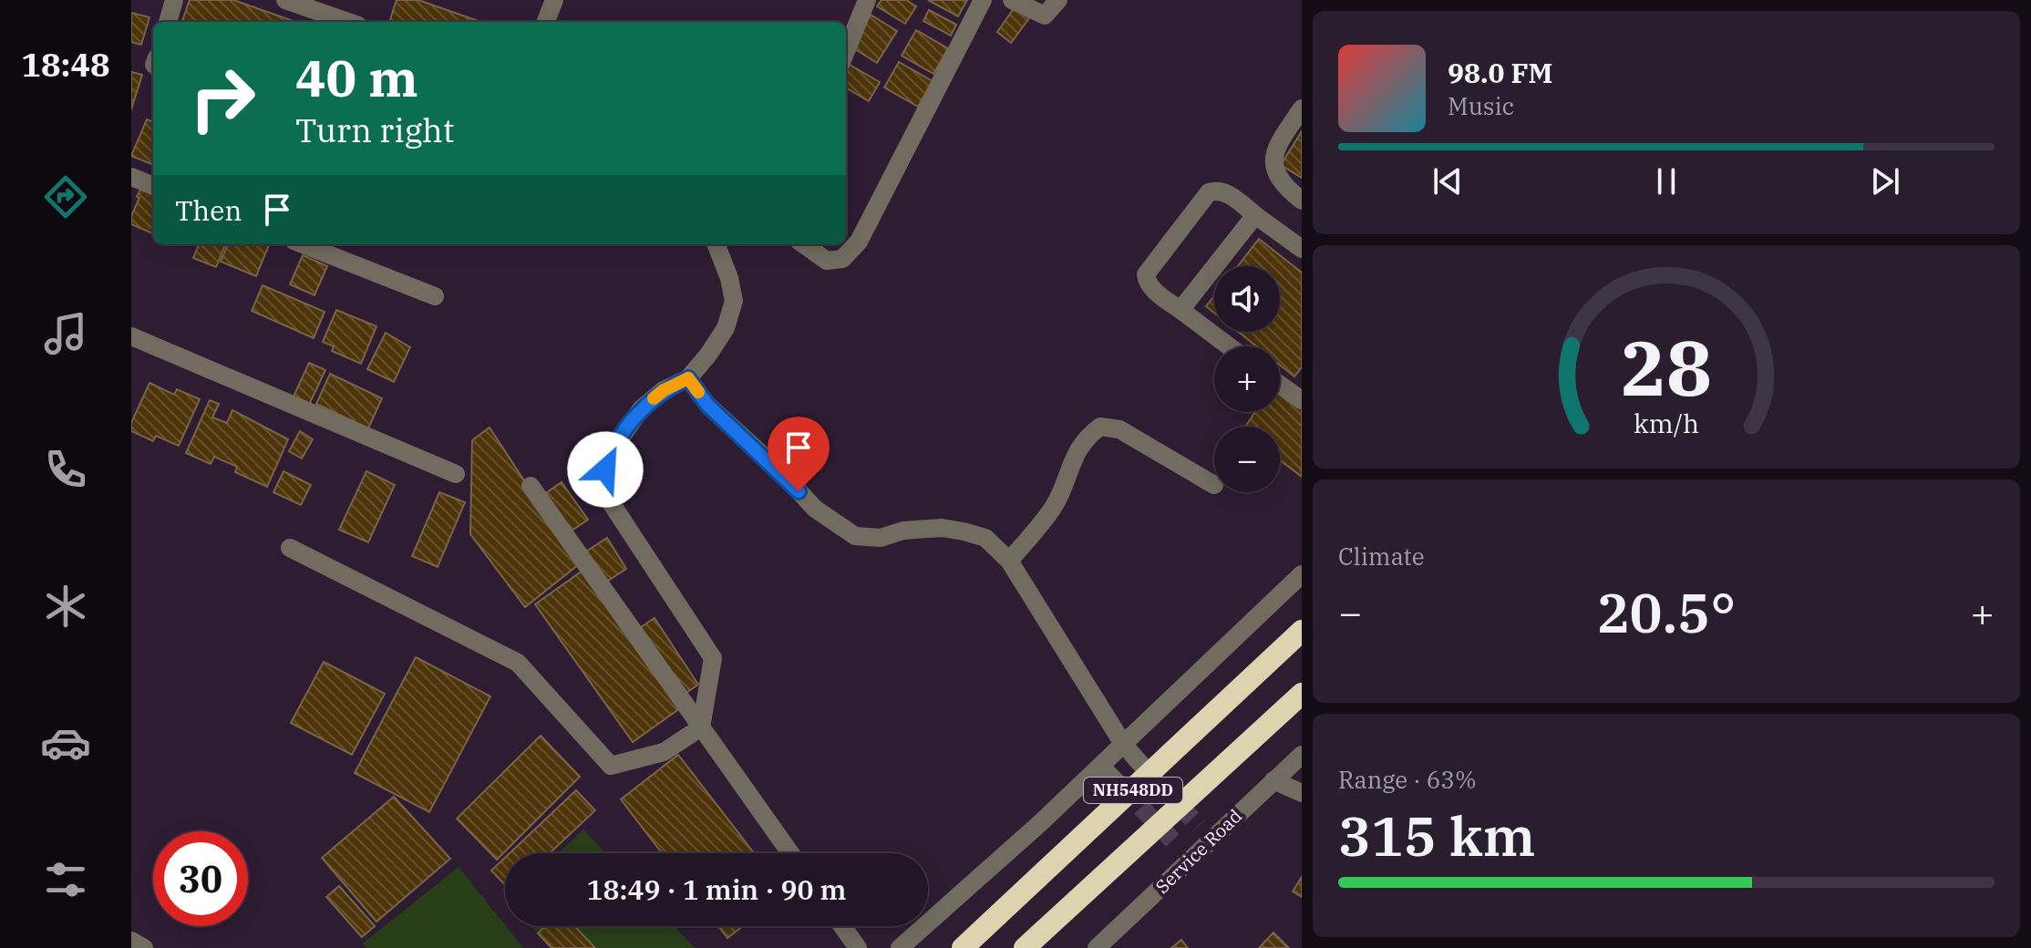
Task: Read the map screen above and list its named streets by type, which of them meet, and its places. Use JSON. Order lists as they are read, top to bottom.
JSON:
{
  "streets": {
    "highway": ["NH548DD"],
    "street": ["Service Road"]
  },
  "page": {
    "tabs": "18:48",
    "turn": ["40 m", "Turn right"],
    "song": ["98.0 FM", "Music"],
    "then": "Then",
    "map_buttons": ["+", "−"],
    "tile": [
      "Climate",
      ["Range · 63%", "315 km"]
    ],
    "heat": ["−", "20.5°", "+"],
    "limit": "30",
    "trip": "18:49 · 1 min · 90 m",
    "gauge": ["28", "km/h"]
  }
}
